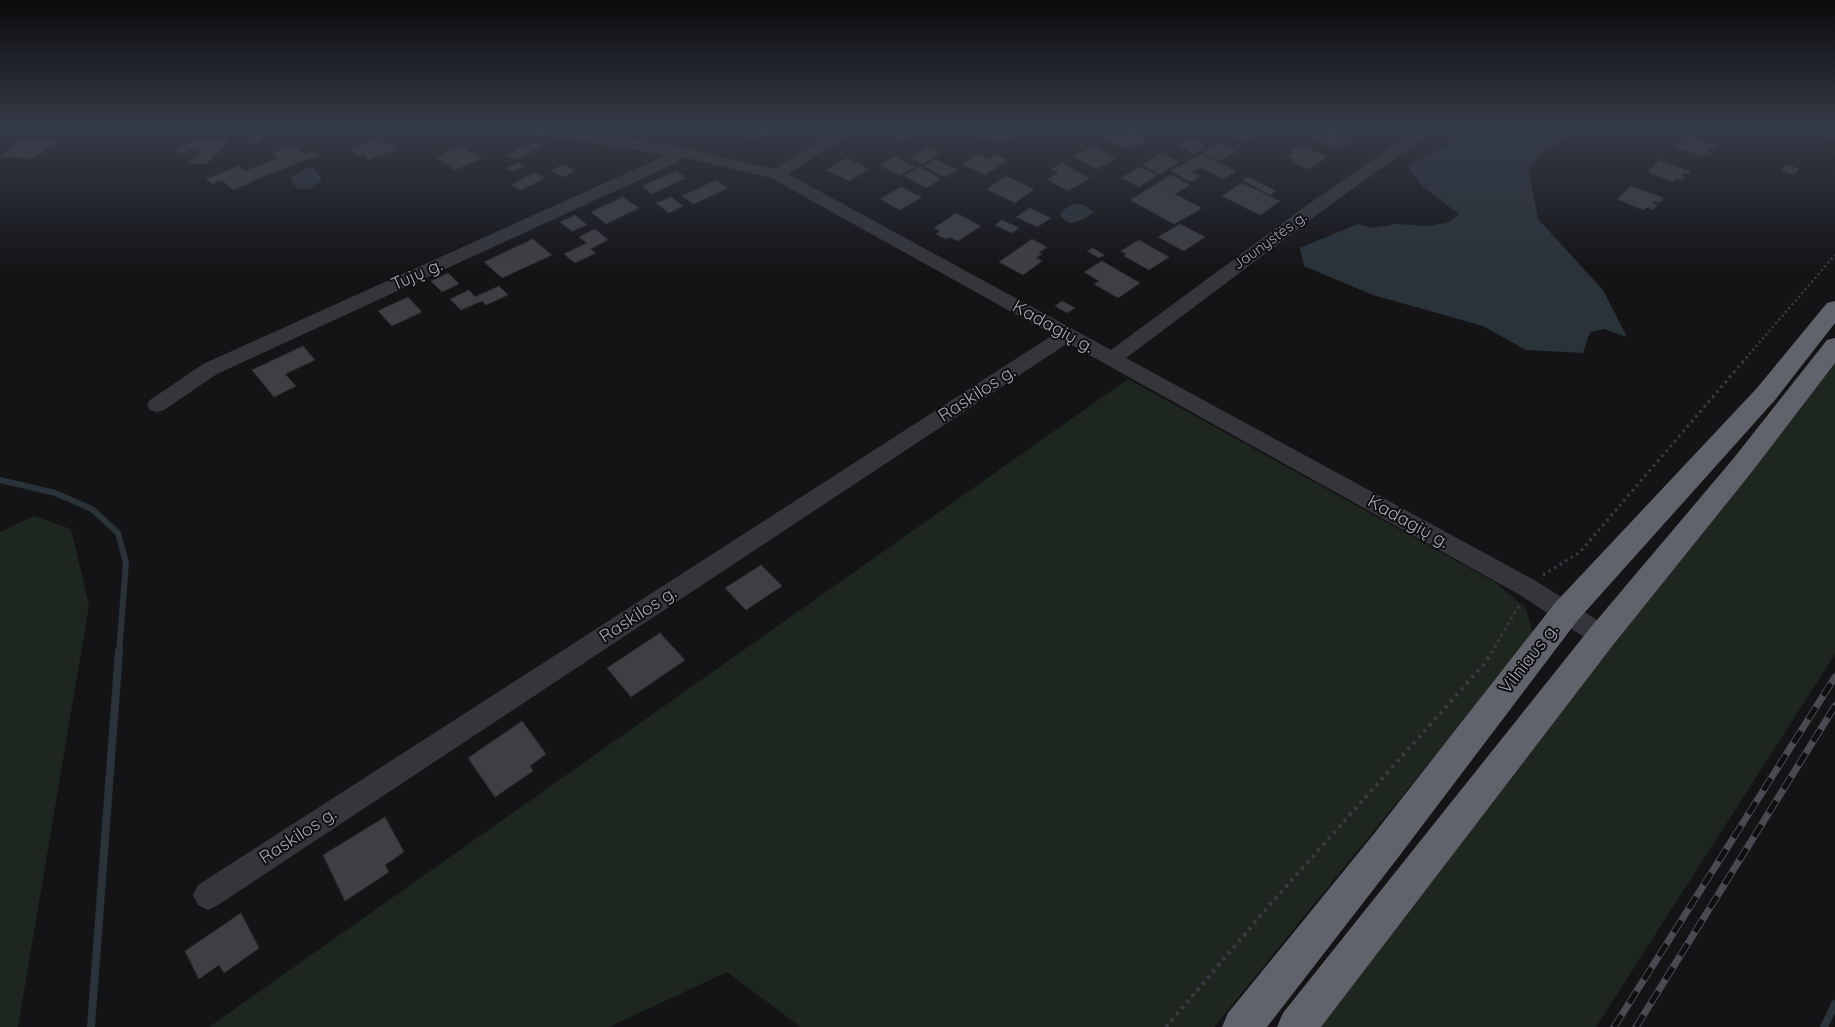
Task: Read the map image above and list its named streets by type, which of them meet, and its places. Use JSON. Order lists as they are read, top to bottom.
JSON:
{
  "streets": {
    "highway": ["Vilniaus g."],
    "street": [
      "Jaunystės g.",
      "Tujų g.",
      "Kadagių g.",
      "Raskilos g."
    ]
  },
  "crossings": [
    ["Jaunystės g.", "Kadagių g."],
    ["Kadagių g.", "Raskilos g."],
    ["Kadagių g.", "Vilniaus g."]
  ]
}
